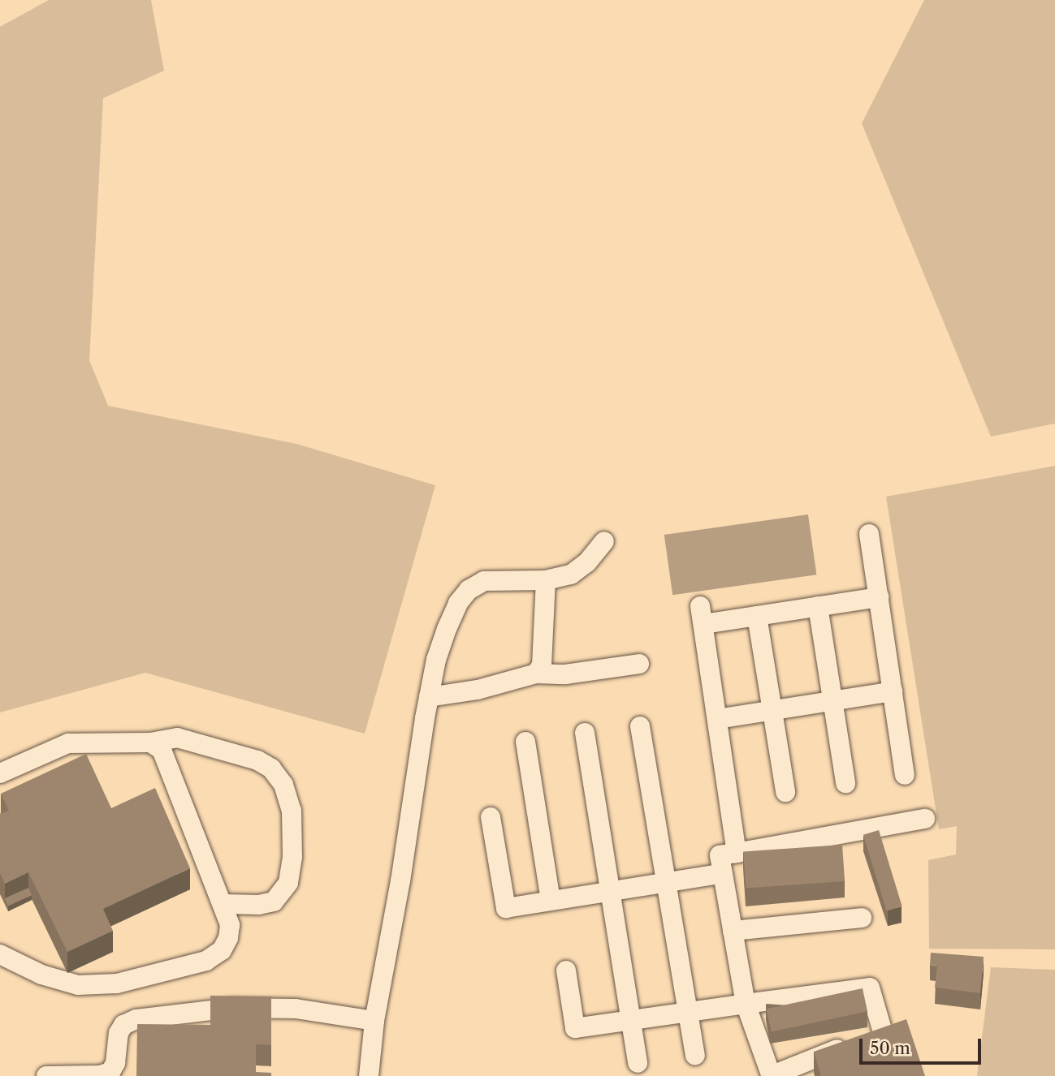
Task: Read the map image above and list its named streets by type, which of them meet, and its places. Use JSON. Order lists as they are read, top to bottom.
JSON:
{
  "scale_bar": "50 m"
}
